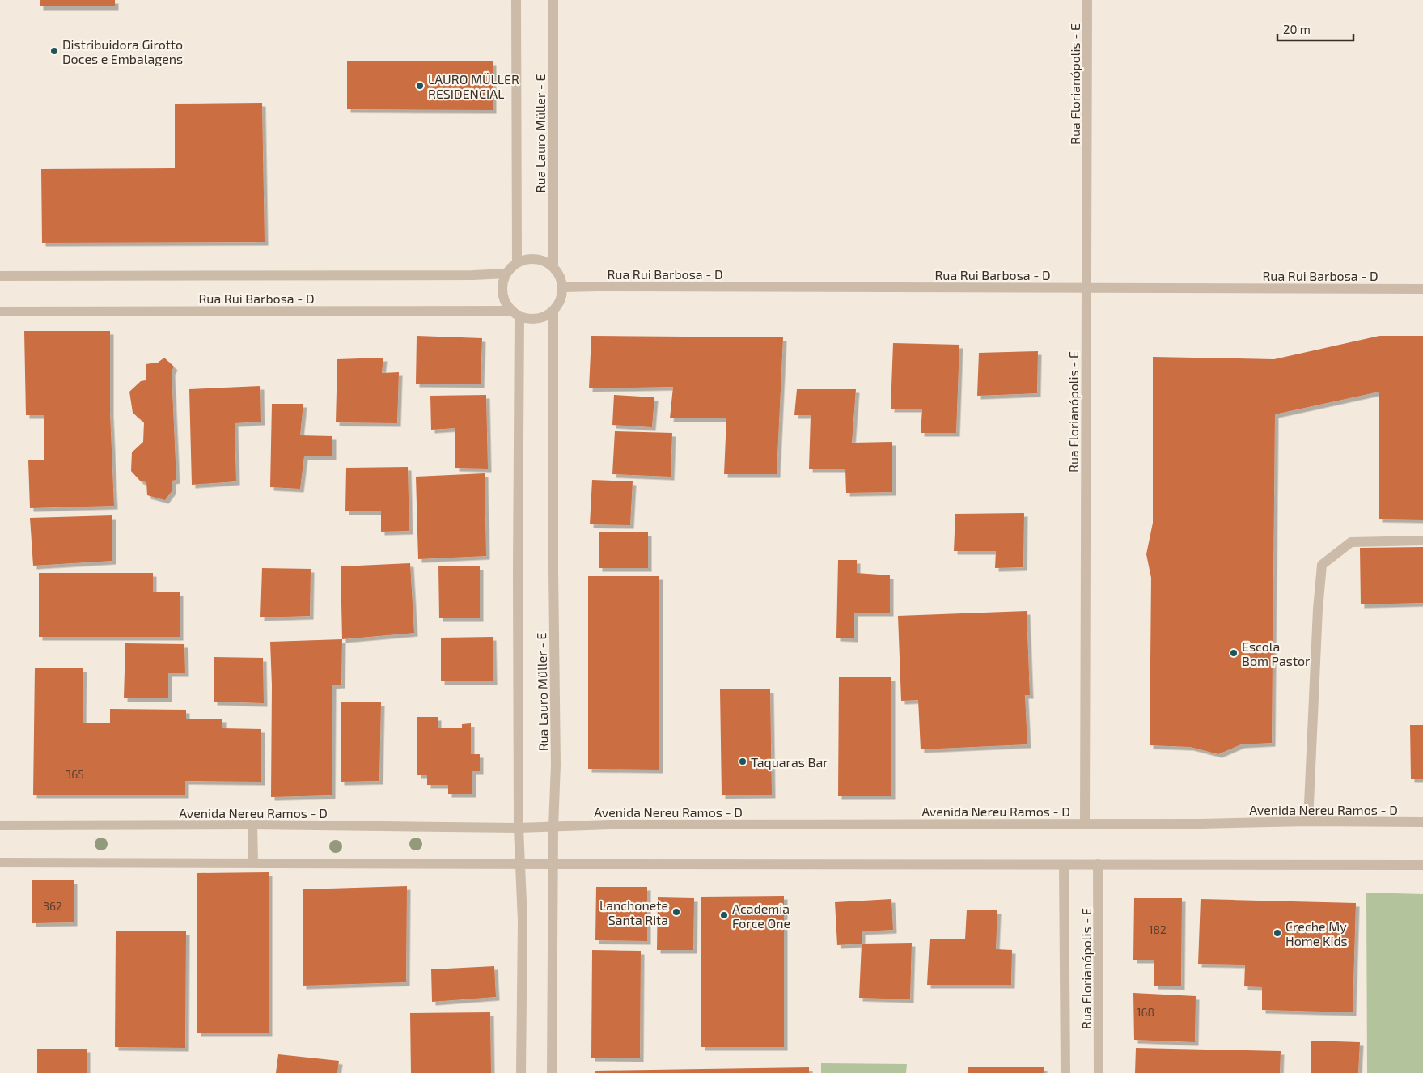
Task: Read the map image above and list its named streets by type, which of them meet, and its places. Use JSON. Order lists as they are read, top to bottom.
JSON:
{
  "streets": {
    "street": [
      "Rua Florianópolis - E",
      "Rua Lauro Müller - E",
      "Rua Rui Barbosa - D",
      "Avenida Nereu Ramos - D"
    ]
  },
  "crossings": [
    ["Rua Florianópolis - E", "Rua Rui Barbosa - D"],
    ["Rua Florianópolis - E", "Avenida Nereu Ramos - D"],
    ["Rua Lauro Müller - E", "Rua Rui Barbosa - D"],
    ["Rua Lauro Müller - E", "Avenida Nereu Ramos - D"]
  ],
  "places": [
    "Distribuidora Girotto Doces e Embalagens",
    "LAURO MÜLLER RESIDENCIAL",
    "Escola Bom Pastor",
    "Taquaras Bar",
    "Lanchonete Santa Rita",
    "Academia Force One",
    "Creche My Home Kids"
  ],
  "house_numbers": [
    "365",
    "362",
    "182",
    "168"
  ],
  "scale_bar": "20 m"
}
